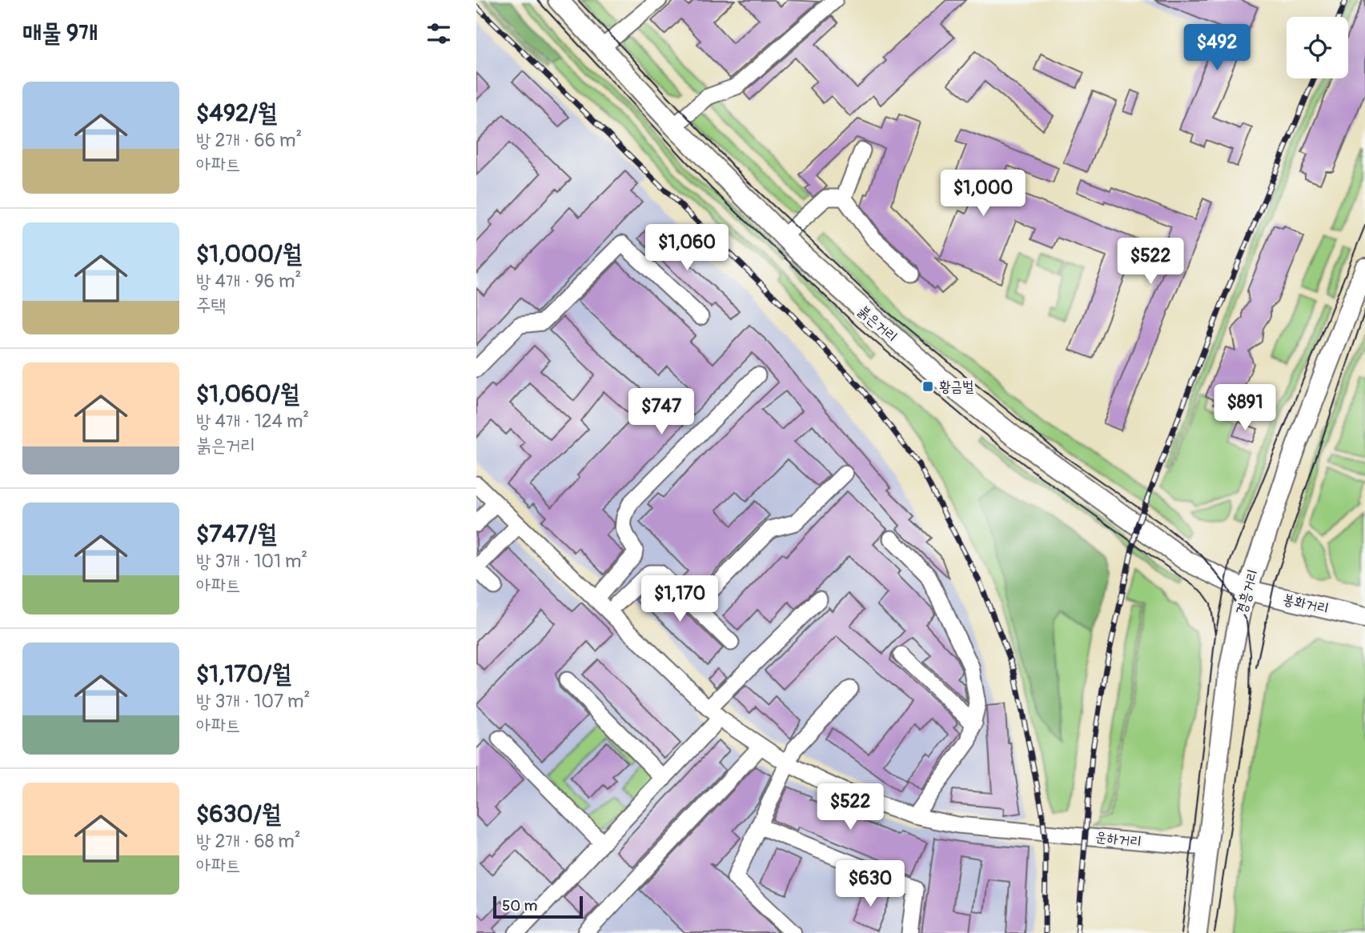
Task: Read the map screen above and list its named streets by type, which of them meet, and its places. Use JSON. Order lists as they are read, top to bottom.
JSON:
{
  "streets": {
    "main road": ["붉은거리", "경흥거리", "봉화거리"],
    "street": ["운하거리"]
  },
  "crossings": [
    ["붉은거리", "경흥거리"],
    ["붉은거리", "봉화거리"],
    ["경흥거리", "봉화거리"],
    ["경흥거리", "운하거리"]
  ],
  "places": {
    "transit": ["황금벌"]
  },
  "scale_bar": "50 m",
  "page": {
    "heading": "매물 9개",
    "price": [
      "$492",
      "$1,000",
      "$1,060",
      "$522",
      "$891",
      "$747",
      "$1,170",
      "$522",
      "$630"
    ],
    "list": [
      {
        "name": "$492/월",
        "note": "방 2개 · 66 m² · 아파트"
      },
      {
        "name": "$1,000/월",
        "note": "방 4개 · 96 m² · 주택"
      },
      {
        "name": "$1,060/월",
        "note": "방 4개 · 124 m² · 붉은거리"
      },
      {
        "name": "$747/월",
        "note": "방 3개 · 101 m² · 아파트"
      },
      {
        "name": "$1,170/월",
        "note": "방 3개 · 107 m² · 아파트"
      },
      {
        "name": "$630/월",
        "note": "방 2개 · 68 m² · 아파트"
      }
    ],
    "scale": "50 m"
  }
}
